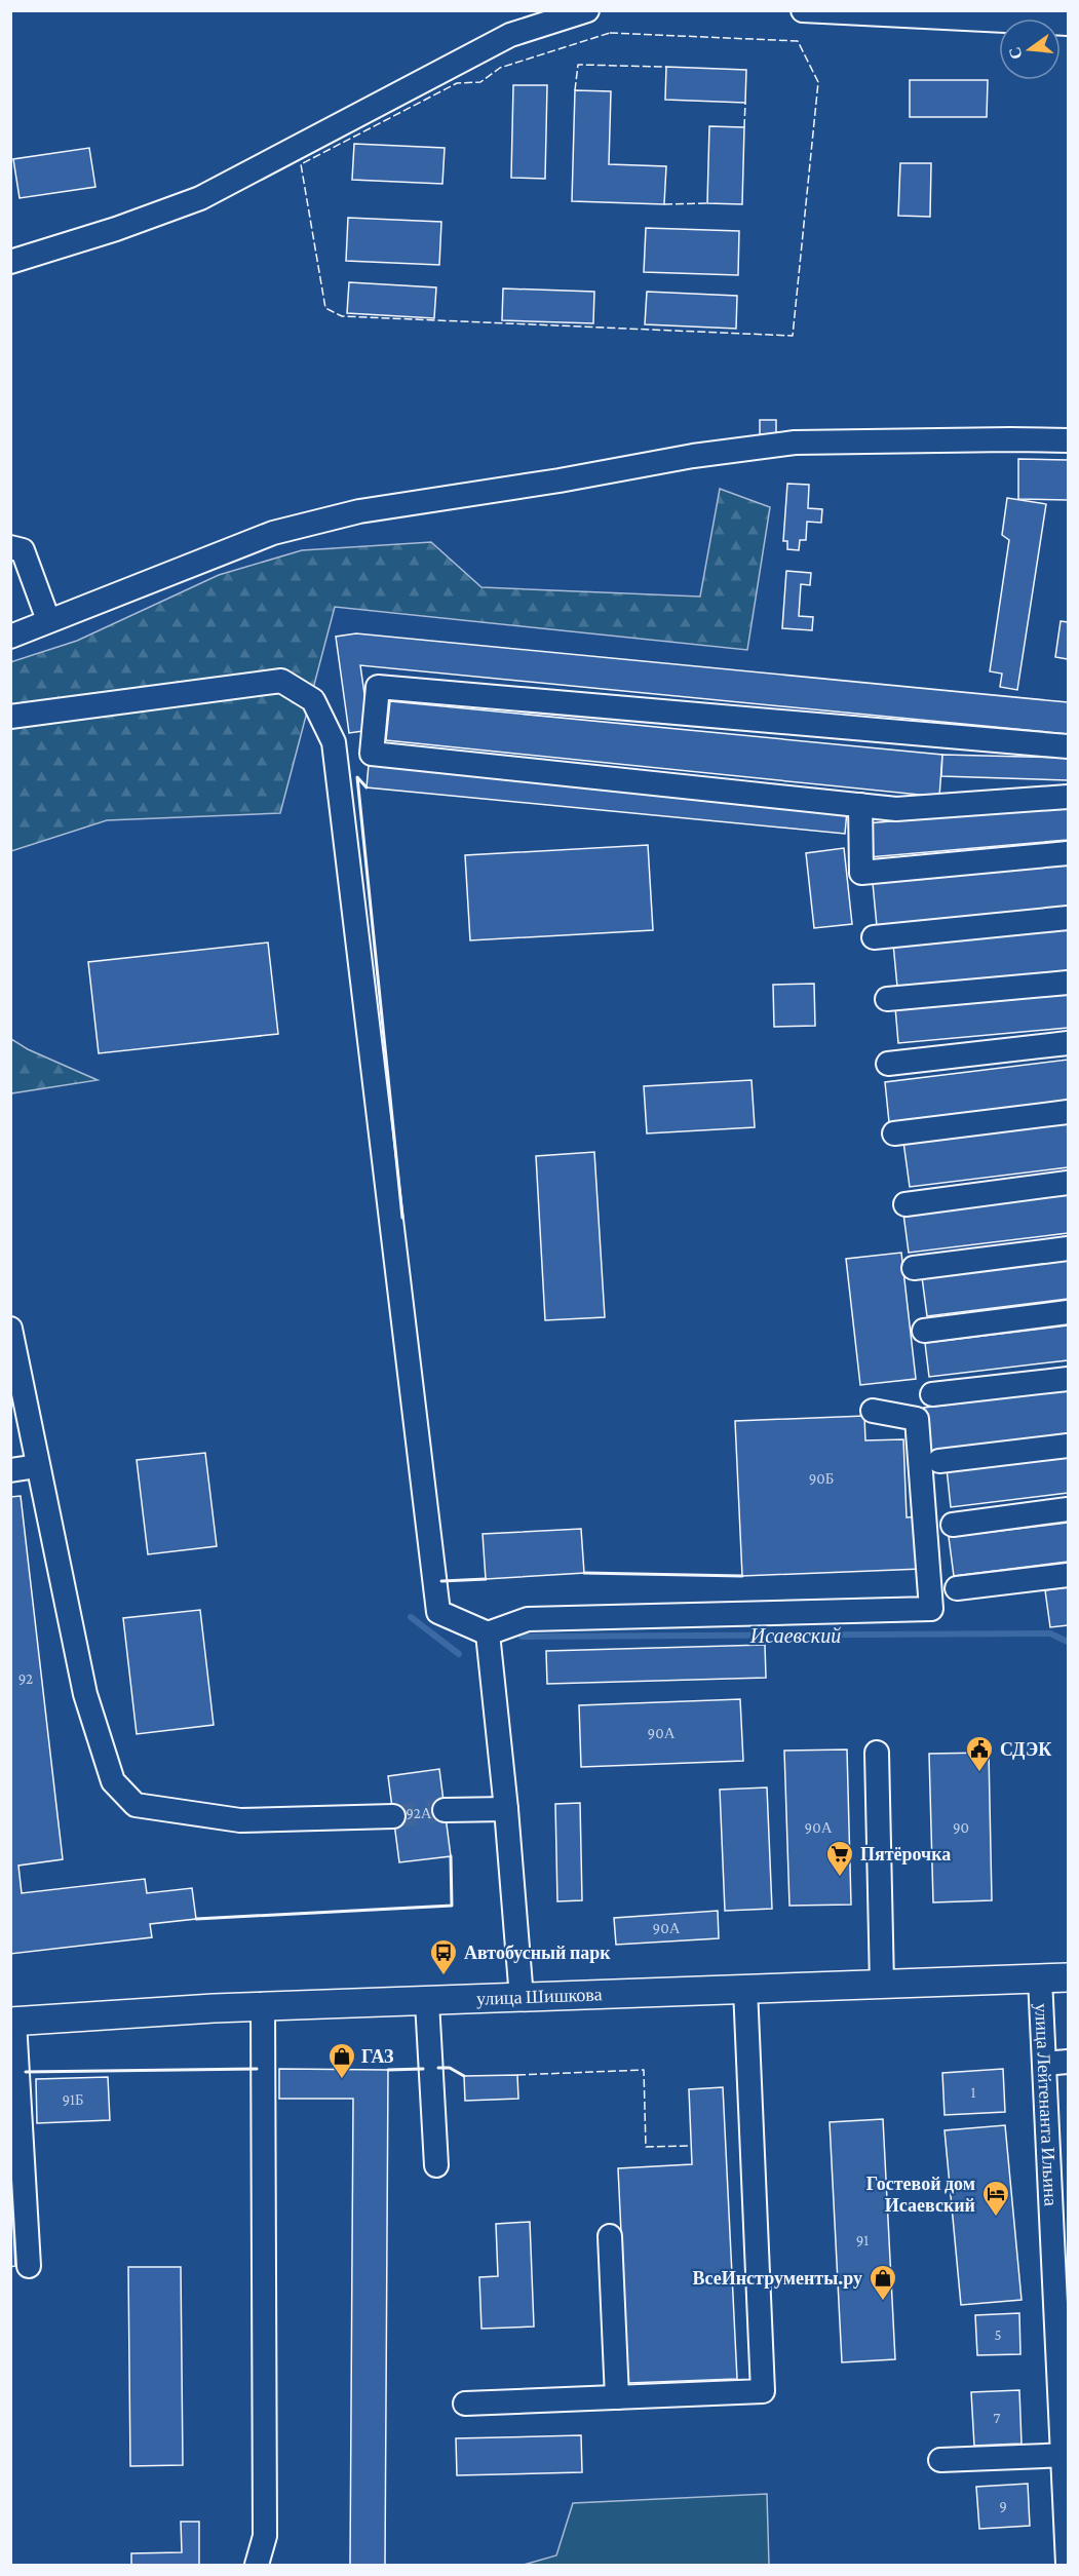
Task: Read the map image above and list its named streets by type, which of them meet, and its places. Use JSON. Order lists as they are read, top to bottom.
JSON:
{
  "streets": {
    "main road": ["улица Шишкова"],
    "street": ["улица Лейтенанта Ильина"]
  },
  "crossings": [
    ["улица Шишкова", "улица Лейтенанта Ильина"]
  ],
  "water": ["Исаевский"],
  "places": {
    "public building": ["СДЭК"],
    "supermarket": ["Пятёрочка"],
    "bus stop": ["Автобусный парк"],
    "shop": ["ГАЗ", "ВсеИнструменты.ру"],
    "hotel": ["Гостевой дом Исаевский"]
  },
  "house_numbers": [
    "90Б",
    "92",
    "90А",
    "92А",
    "90А",
    "90",
    "90А",
    "1",
    "91Б",
    "91",
    "5",
    "7",
    "9"
  ],
  "north": "left"
}
